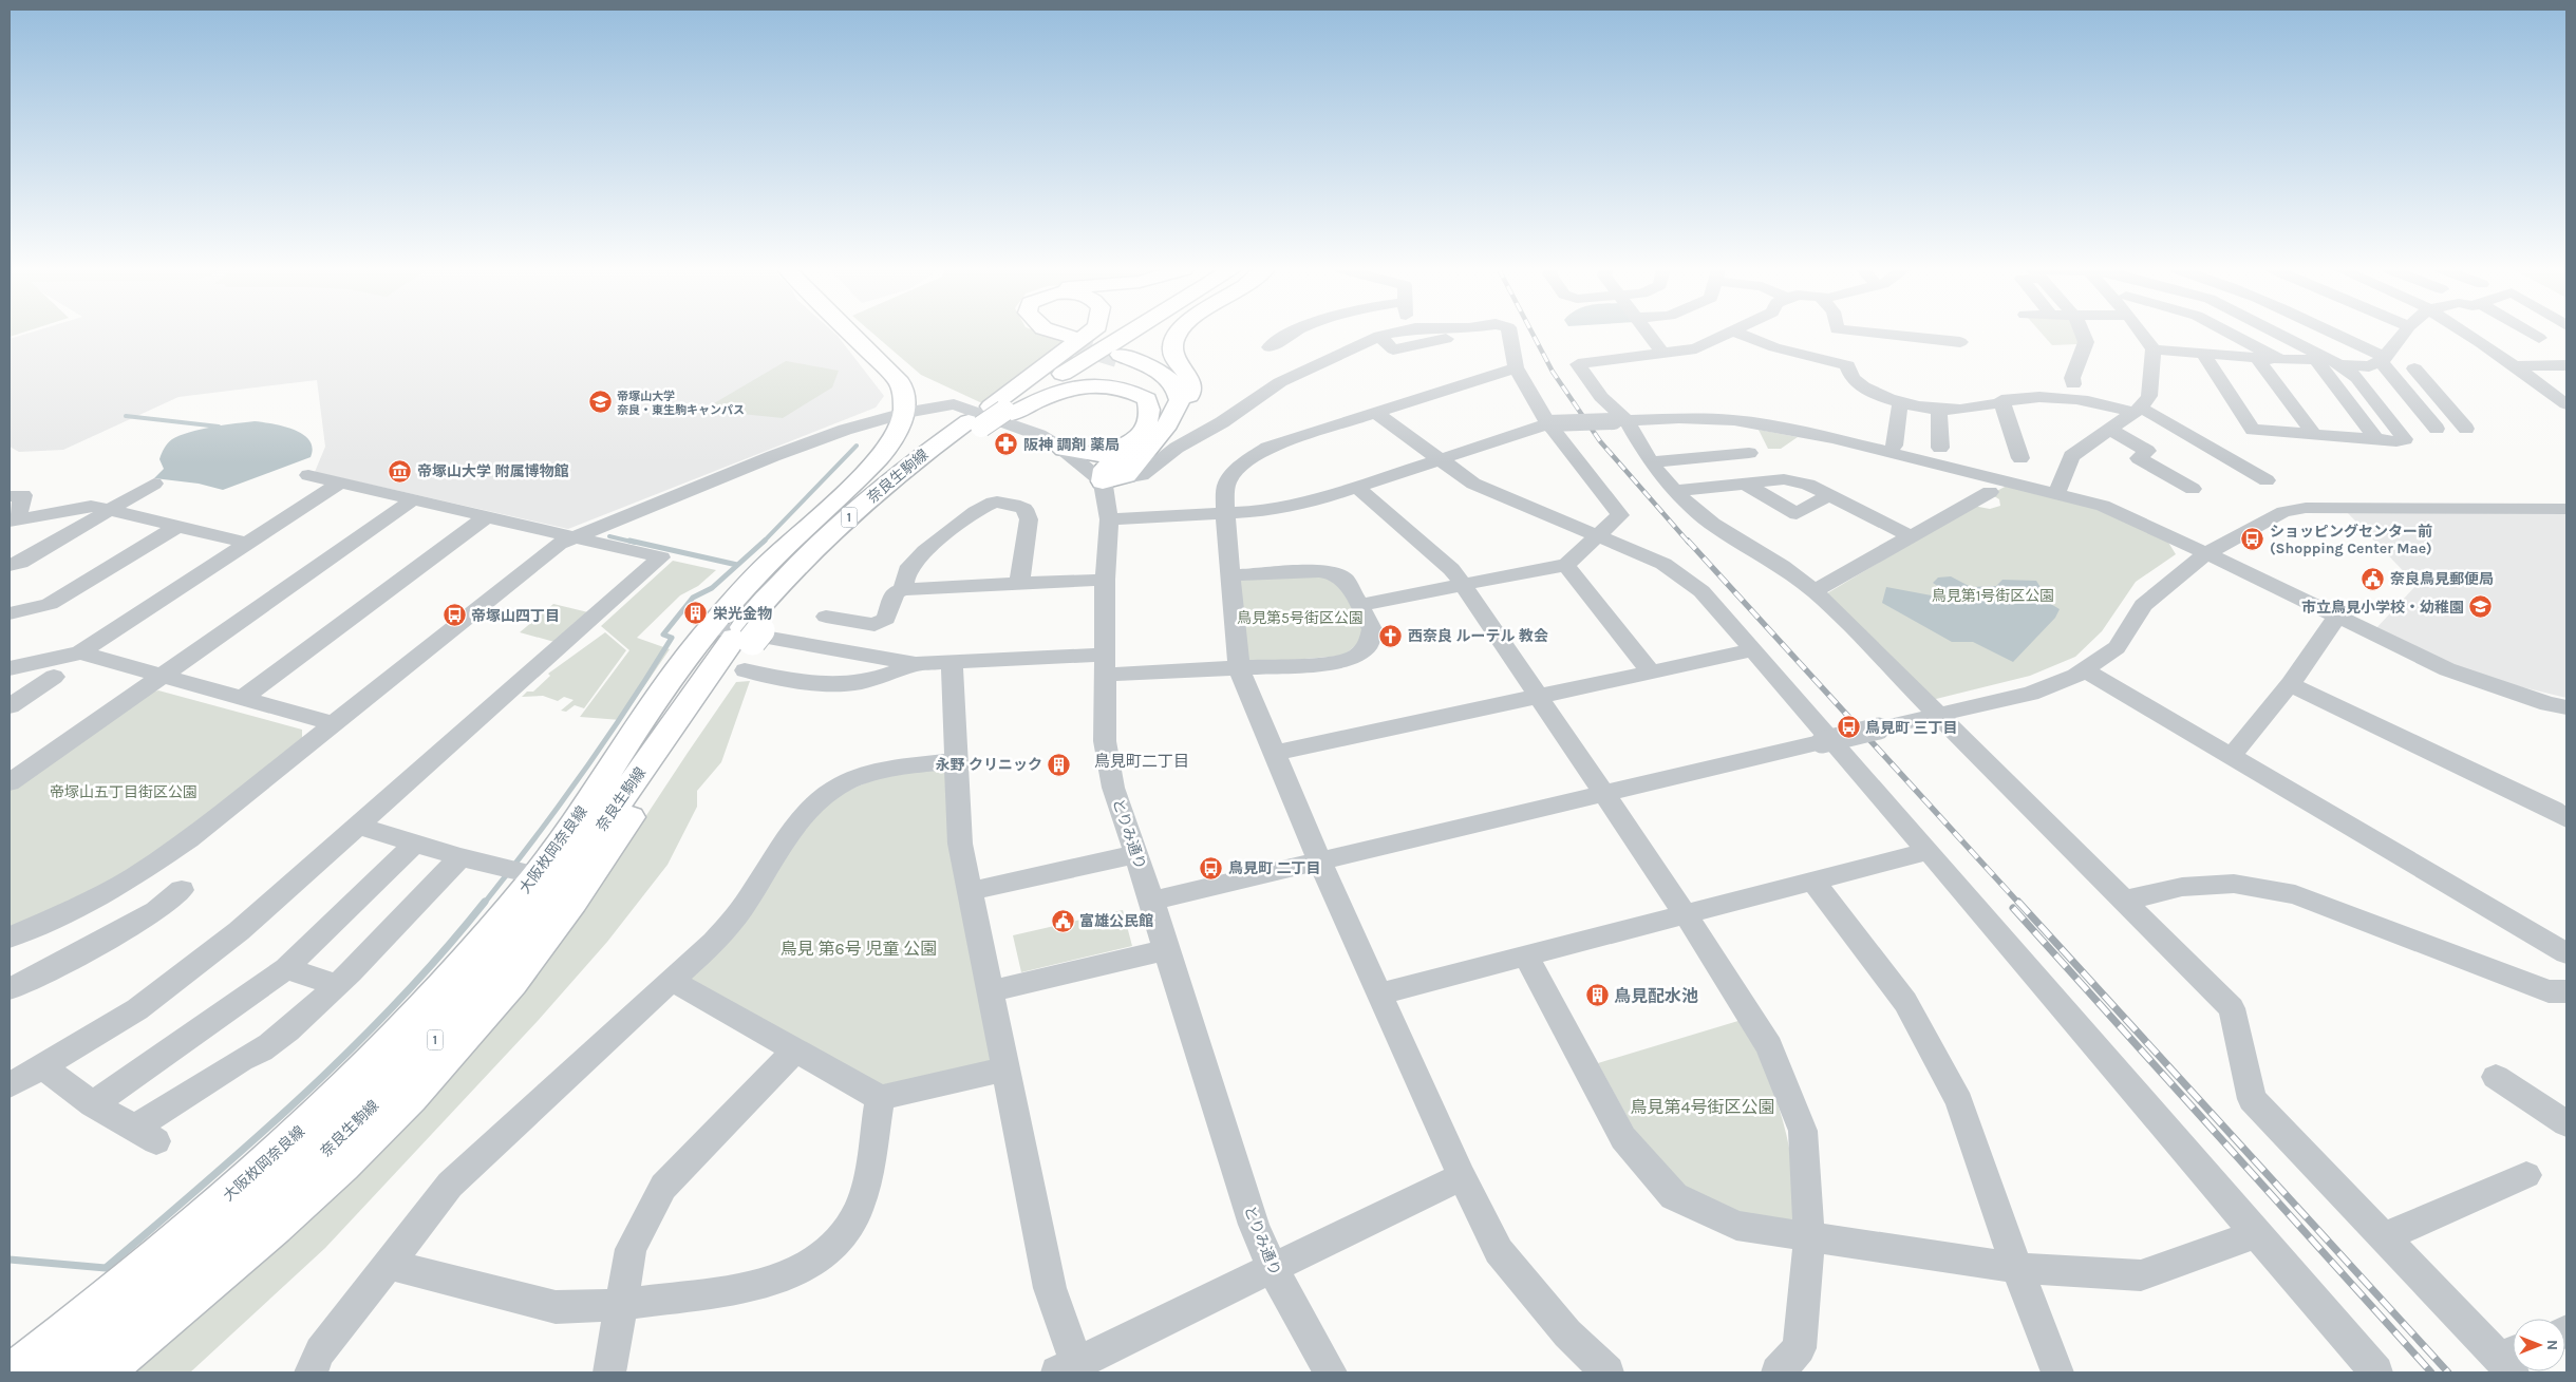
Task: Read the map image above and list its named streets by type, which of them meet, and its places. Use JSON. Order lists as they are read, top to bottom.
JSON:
{
  "streets": {
    "main road": ["奈良生駒線", "1", "大阪枚岡奈良線"],
    "street": ["とりみ通り"]
  },
  "crossings": [
    ["奈良生駒線", "大阪枚岡奈良線"]
  ],
  "districts": ["鳥見町二丁目"],
  "parks": [
    "鳥見第1号街区公園",
    "鳥見第5号街区公園",
    "帝塚山五丁目街区公園",
    "鳥見 第6号 児童 公園",
    "鳥見第4号街区公園"
  ],
  "places": {
    "school or university": ["帝塚山大学 奈良・東生駒キャンパス", "市立鳥見小学校・幼稚園"],
    "pharmacy": ["阪神 調剤 薬局"],
    "museum": ["帝塚山大学 附属博物館"],
    "bus stop": [
      "ショッピングセンター前 (Shopping Center Mae)",
      "帝塚山四丁目",
      "鳥見町 三丁目",
      "鳥見町 二丁目"
    ],
    "public building": ["奈良鳥見郵便局", "富雄公民館"],
    "building": ["栄光金物", "永野 クリニック", "鳥見配水池"],
    "church": ["西奈良 ルーテル 教会"]
  },
  "north": "right"
}
